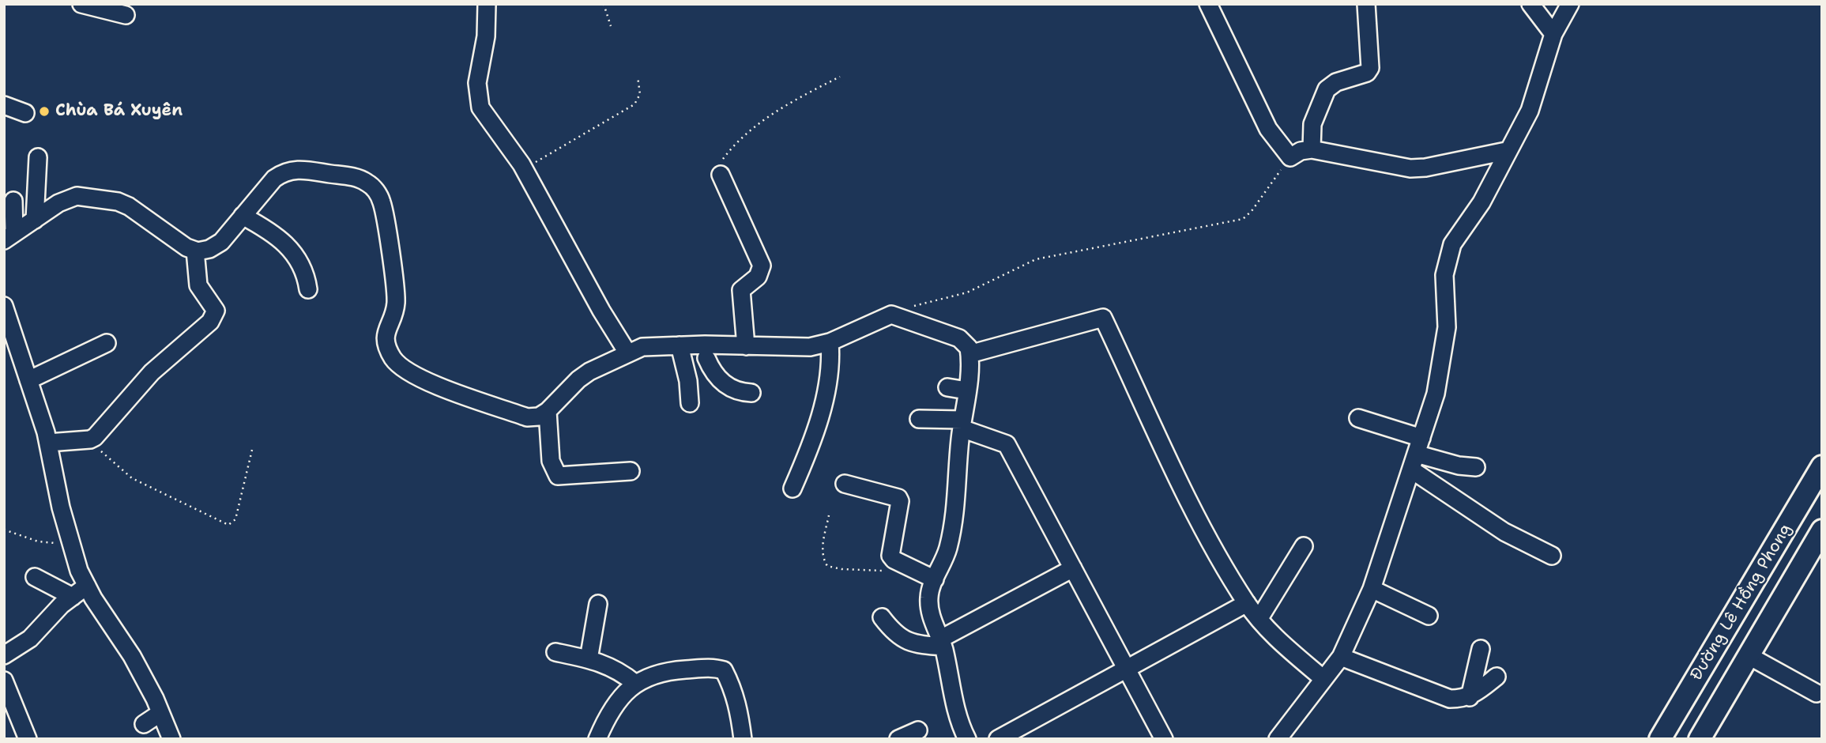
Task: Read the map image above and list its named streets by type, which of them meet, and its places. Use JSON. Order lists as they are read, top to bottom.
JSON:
{
  "streets": {
    "main road": ["Đường Lê Hồng Phong"]
  },
  "places": ["Chùa Bá Xuyên"]
}
